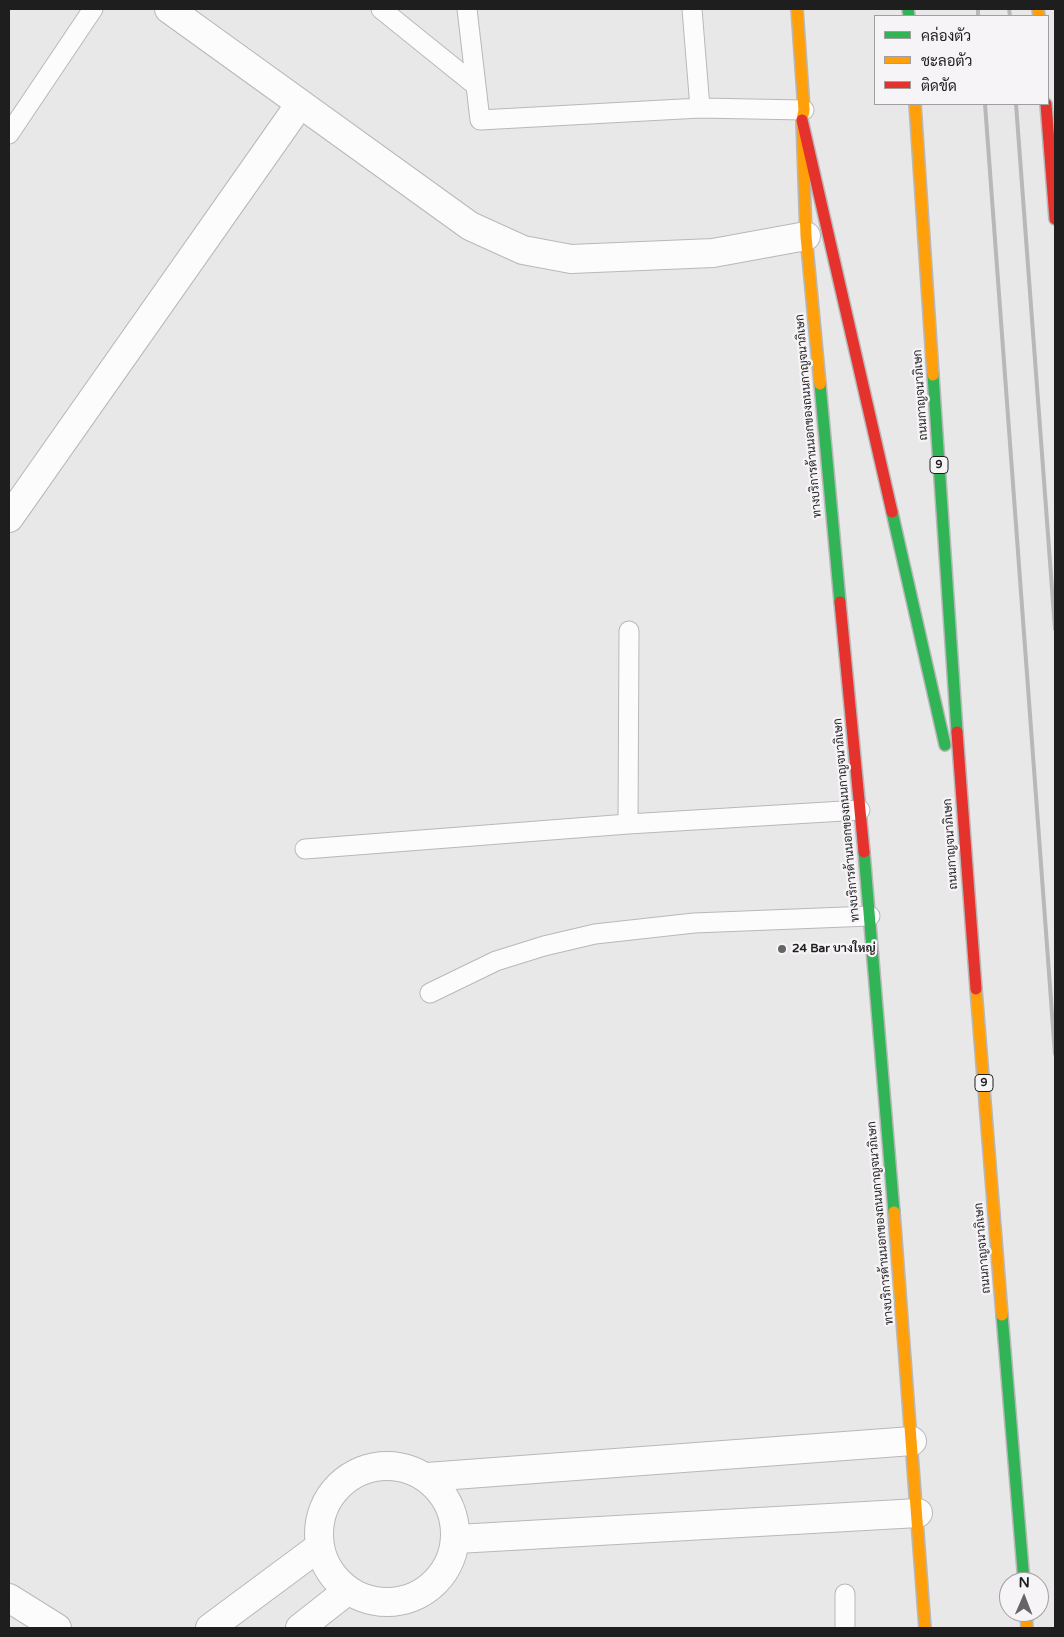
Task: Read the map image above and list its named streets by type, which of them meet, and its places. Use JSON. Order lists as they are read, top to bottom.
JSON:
{
  "streets": {
    "main road": ["ถนนกาญจนาภิเษก", "ทางบริการด้านนอกของถนนกาญจนาภิเษก", "9"]
  },
  "places": ["24 Bar บางใหญ่"],
  "legend": ["คล่องตัว", "ชะลอตัว", "ติดขัด"],
  "north": "top"
}
